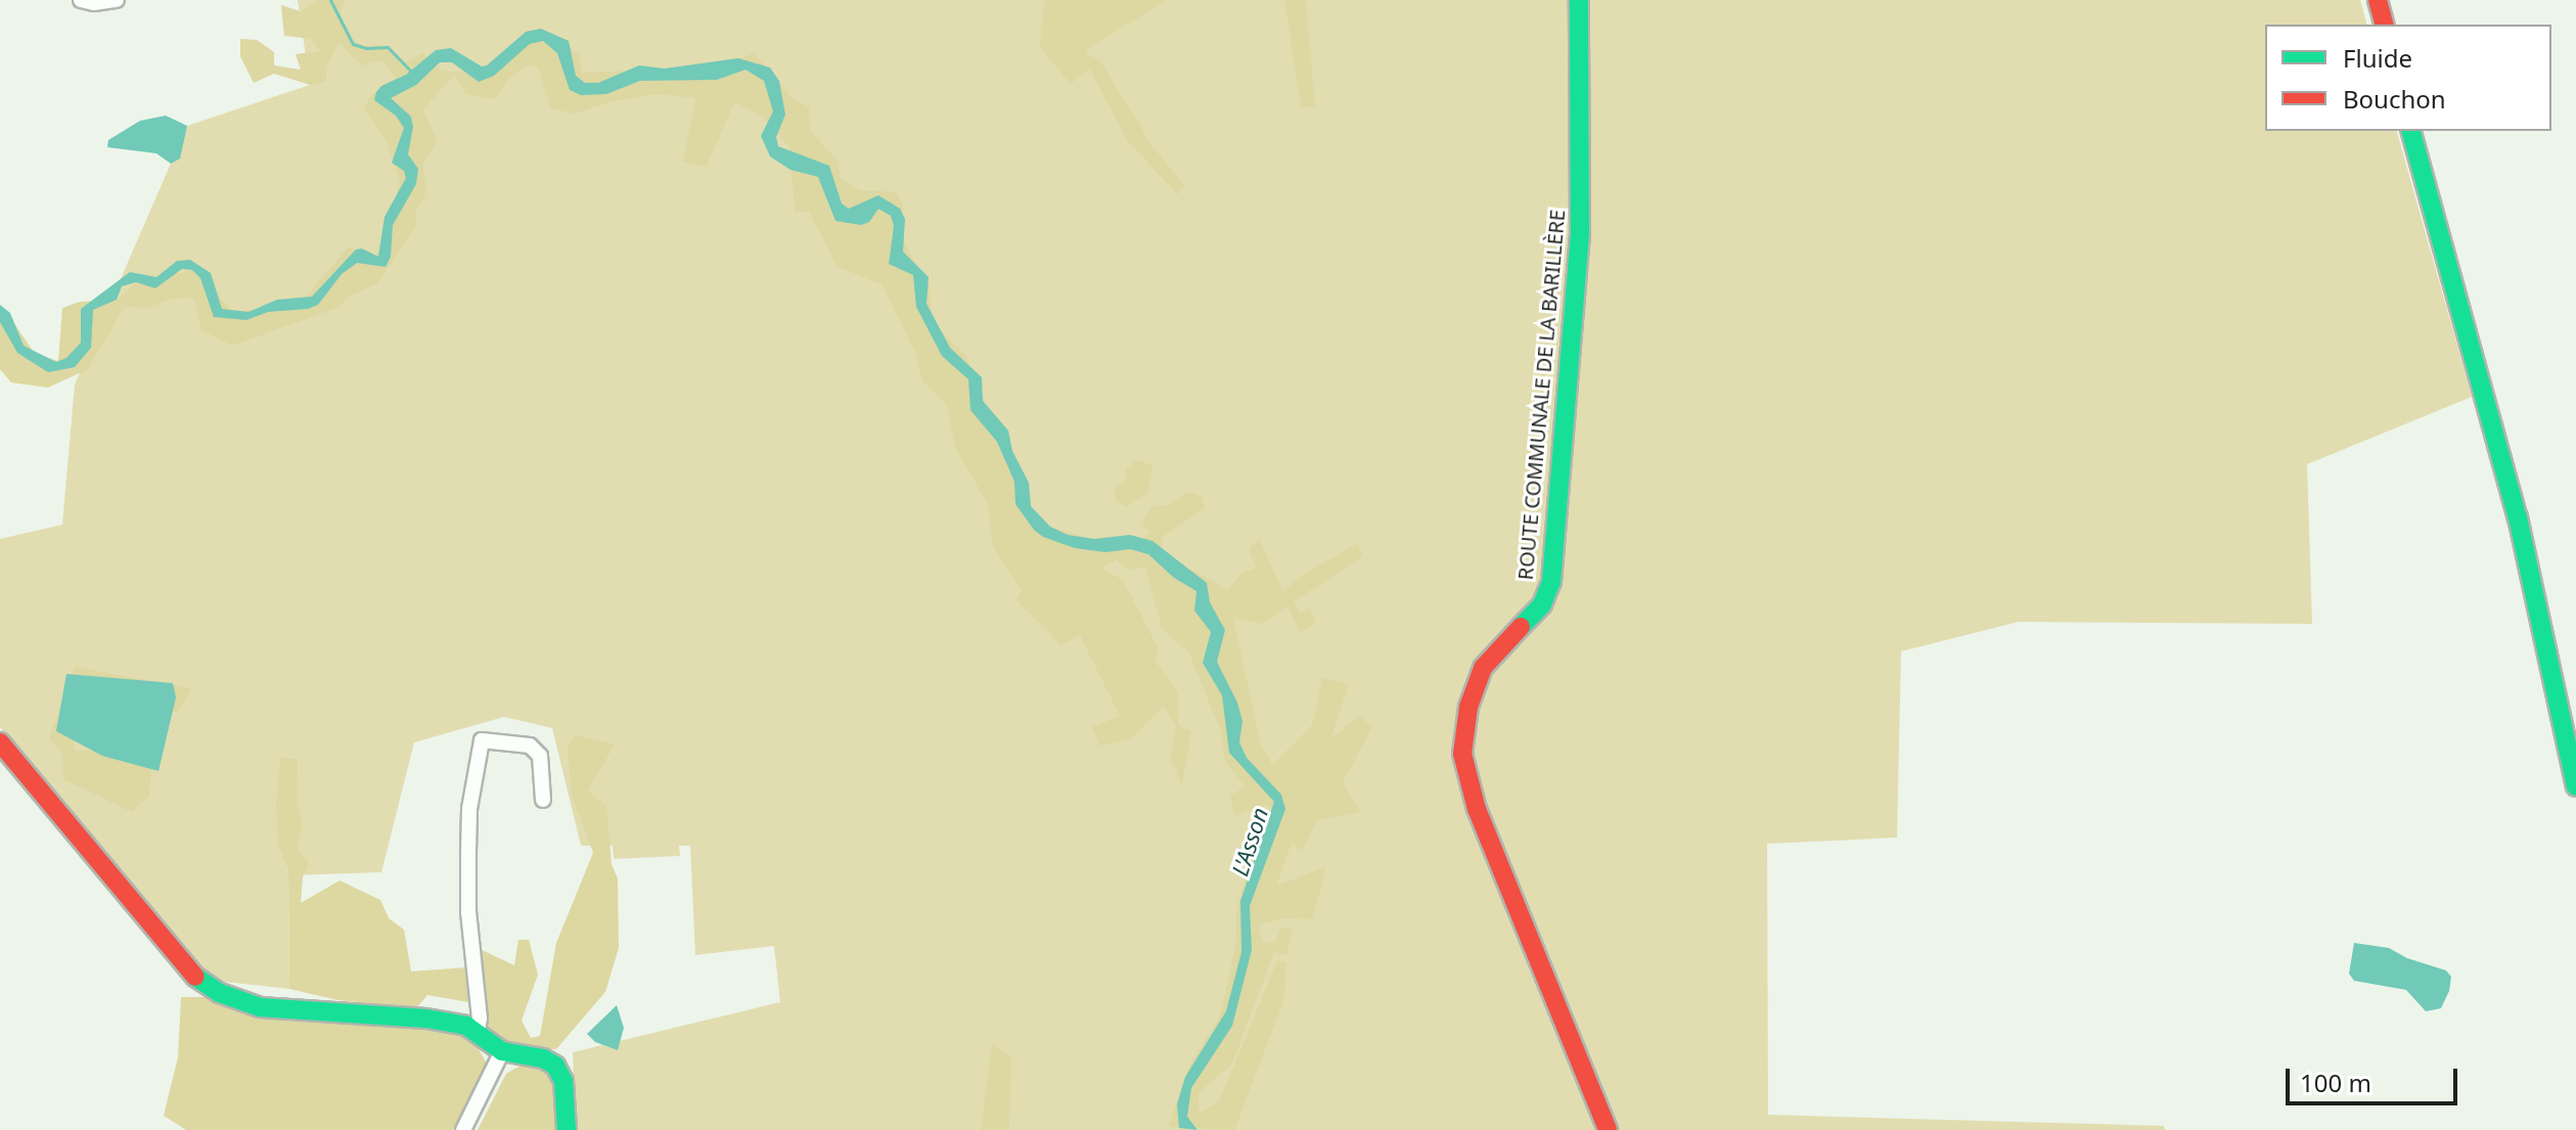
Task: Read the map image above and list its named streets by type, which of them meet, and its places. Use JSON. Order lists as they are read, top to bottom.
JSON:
{
  "streets": {
    "street": ["ROUTE COMMUNALE DE LA BARILLÈRE"]
  },
  "water": ["L'Asson"],
  "legend": ["Fluide", "Bouchon"],
  "scale_bar": "100 m"
}
